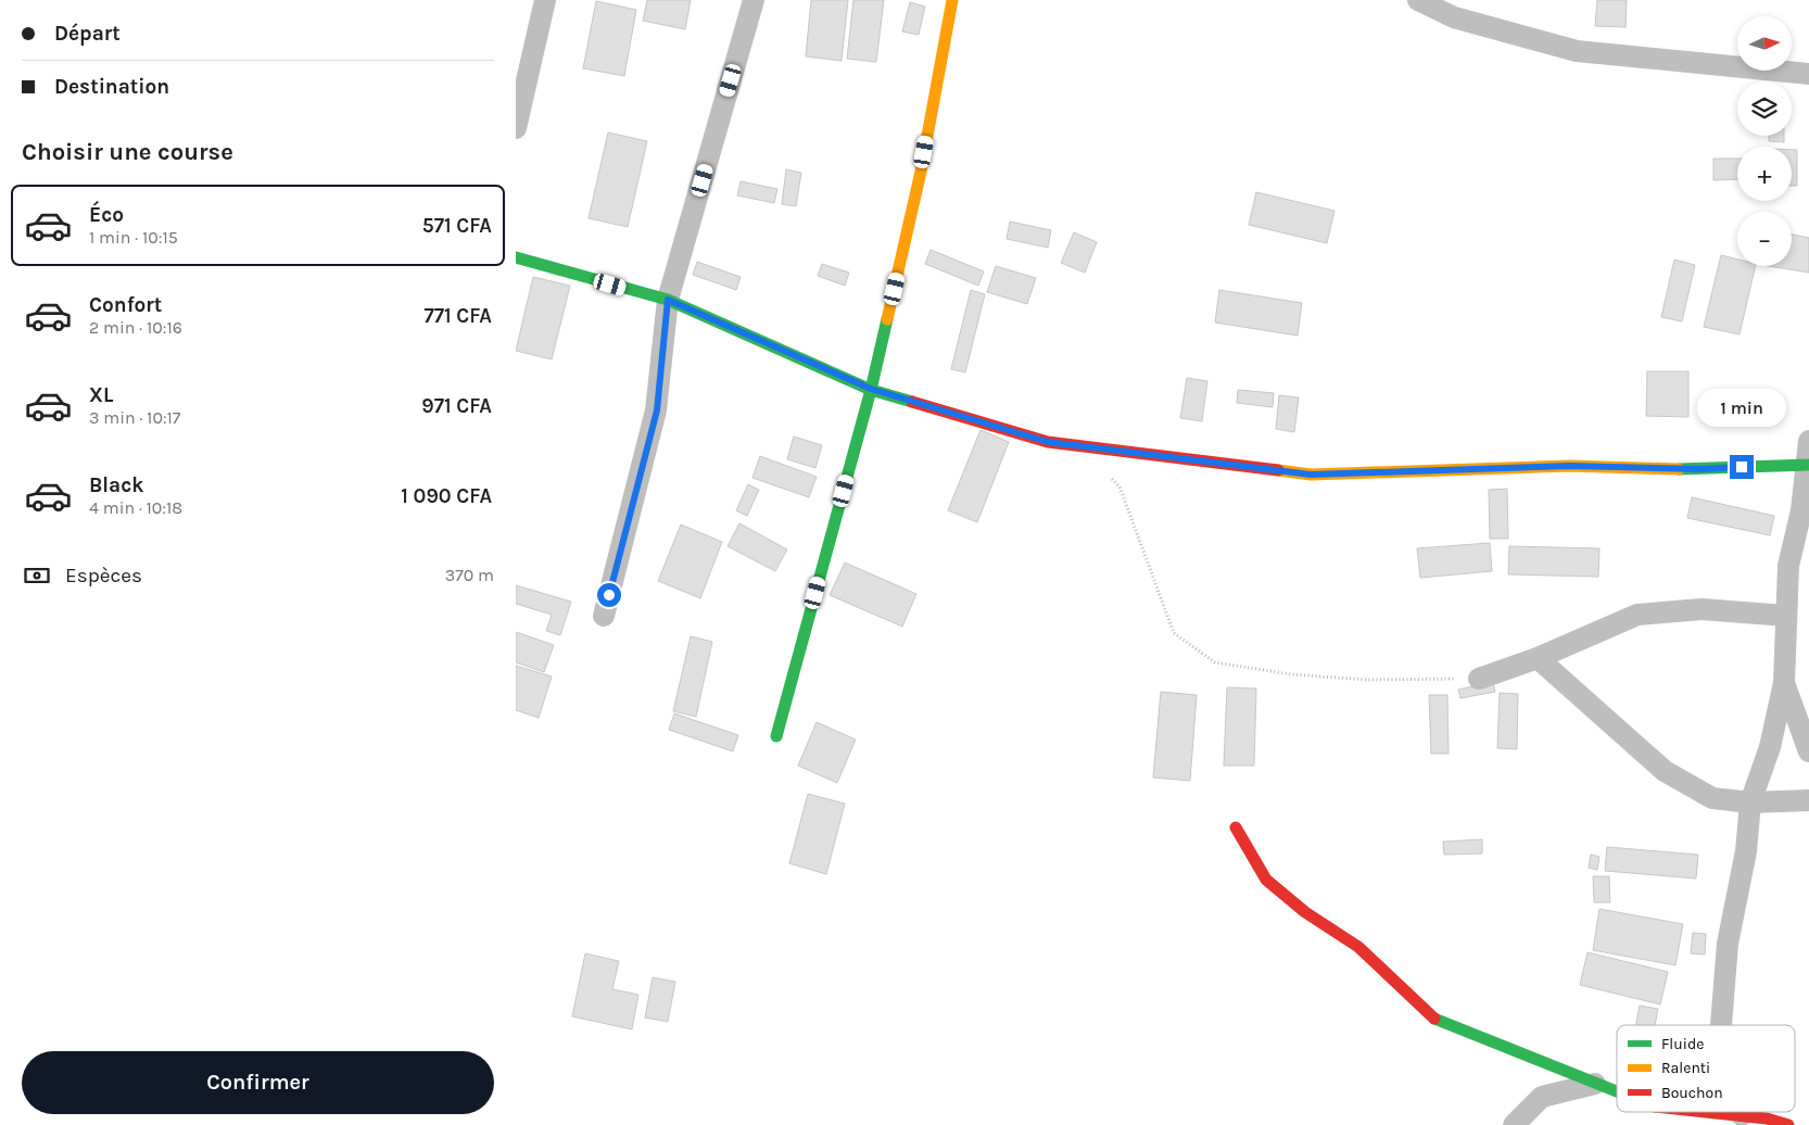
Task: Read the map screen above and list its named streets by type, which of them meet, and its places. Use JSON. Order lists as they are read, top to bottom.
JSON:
{
  "legend": ["Fluide", "Ralenti", "Bouchon"],
  "north": "right",
  "page": {
    "banner": ["Départ", "Destination"],
    "map_buttons": ["+", "−"],
    "heading": "Choisir une course",
    "list": [
      {
        "name": "Éco",
        "note": "1 min · 10:15",
        "value": "571 CFA"
      },
      {
        "name": "Confort",
        "note": "2 min · 10:16",
        "value": "771 CFA"
      },
      {
        "name": "XL",
        "note": "3 min · 10:17",
        "value": "971 CFA"
      },
      {
        "name": "Black",
        "note": "4 min · 10:18",
        "value": "1 090 CFA"
      }
    ],
    "bubble": "1 min",
    "pay": ["Espèces", "370 m"],
    "buttons": "Confirmer"
  }
}
